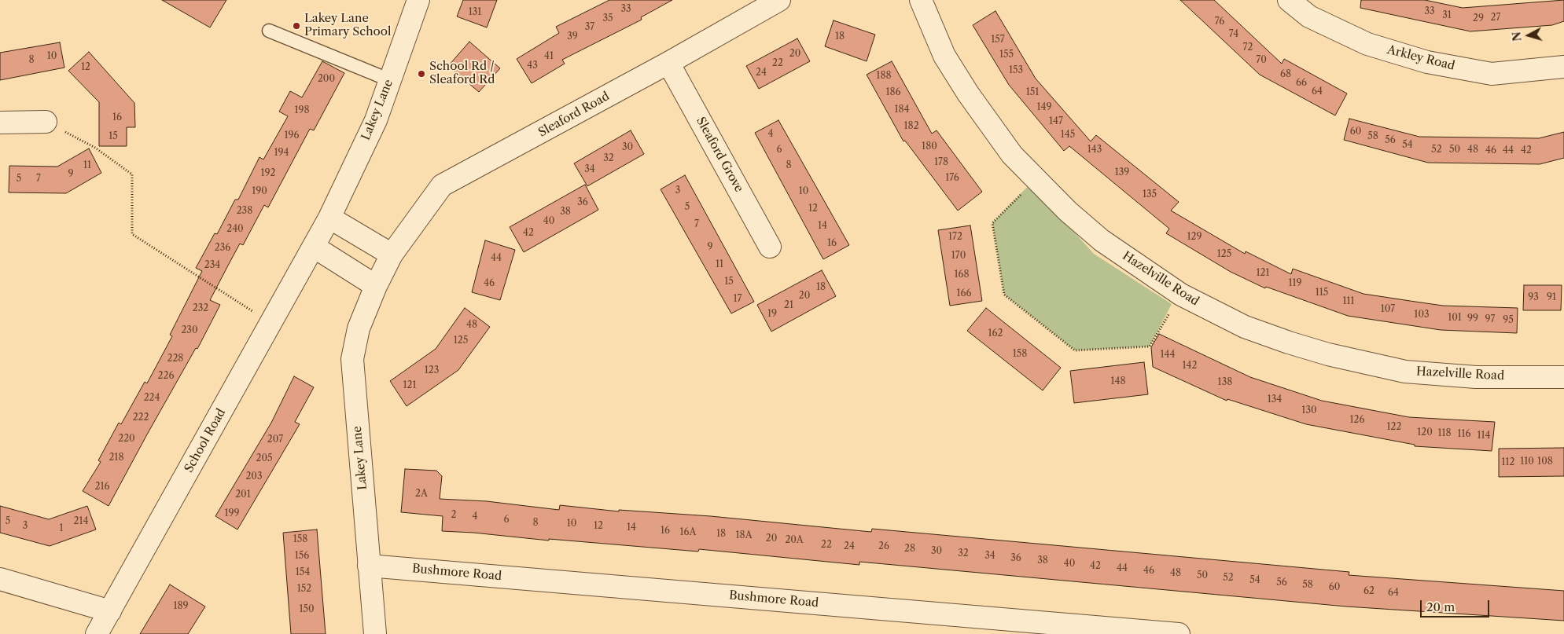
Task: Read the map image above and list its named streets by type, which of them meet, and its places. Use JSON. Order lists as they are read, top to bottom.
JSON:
{
  "streets": {
    "street": [
      "Arkley Road",
      "Lakey Lane",
      "Sleaford Road",
      "Sleaford Grove",
      "Hazelville Road",
      "School Road",
      "Bushmore Road"
    ]
  },
  "crossings": [
    ["Lakey Lane", "Sleaford Road"],
    ["Lakey Lane", "School Road"],
    ["Lakey Lane", "Bushmore Road"],
    ["Sleaford Road", "Sleaford Grove"]
  ],
  "places": ["Lakey Lane Primary School", "School Rd / Sleaford Rd"],
  "house_numbers": [
    "33",
    "33",
    "131",
    "31",
    "27",
    "35",
    "29",
    "76",
    "37",
    "74",
    "39",
    "18",
    "157",
    "72",
    "20",
    "155",
    "10",
    "41",
    "8",
    "70",
    "22",
    "43",
    "12",
    "153",
    "24",
    "68",
    "188",
    "200",
    "66",
    "64",
    "186",
    "151",
    "149",
    "184",
    "198",
    "16",
    "147",
    "182",
    "60",
    "4",
    "145",
    "196",
    "15",
    "58",
    "56",
    "54",
    "180",
    "30",
    "6",
    "143",
    "52",
    "50",
    "48",
    "46",
    "44",
    "42",
    "194",
    "32",
    "178",
    "11",
    "8",
    "34",
    "139",
    "192",
    "9",
    "176",
    "5",
    "7",
    "3",
    "190",
    "10",
    "135",
    "36",
    "5",
    "12",
    "238",
    "38",
    "40",
    "7",
    "14",
    "240",
    "42",
    "172",
    "129",
    "16",
    "9",
    "236",
    "125",
    "170",
    "44",
    "11",
    "234",
    "121",
    "168",
    "15",
    "46",
    "119",
    "18",
    "115",
    "166",
    "20",
    "93",
    "91",
    "17",
    "111",
    "21",
    "232",
    "107",
    "19",
    "103",
    "101",
    "99",
    "97",
    "95",
    "48",
    "230",
    "162",
    "125",
    "158",
    "144",
    "228",
    "142",
    "123",
    "226",
    "148",
    "138",
    "121",
    "224",
    "134",
    "130",
    "222",
    "126",
    "122",
    "120",
    "118",
    "116",
    "114",
    "220",
    "207",
    "218",
    "205",
    "110",
    "108",
    "112",
    "203",
    "216",
    "2A",
    "201",
    "199",
    "2",
    "4",
    "6",
    "5",
    "214",
    "8",
    "10",
    "3",
    "12",
    "14",
    "1",
    "16",
    "16A",
    "18",
    "18A",
    "20",
    "158",
    "20A",
    "22",
    "24",
    "26",
    "28",
    "30",
    "32",
    "156",
    "34",
    "36",
    "38",
    "40",
    "42",
    "44",
    "46",
    "154",
    "48",
    "50",
    "52",
    "54",
    "56",
    "58",
    "60",
    "152",
    "62",
    "64",
    "189",
    "150"
  ],
  "scale_bar": "20 m",
  "north": "left"
}
